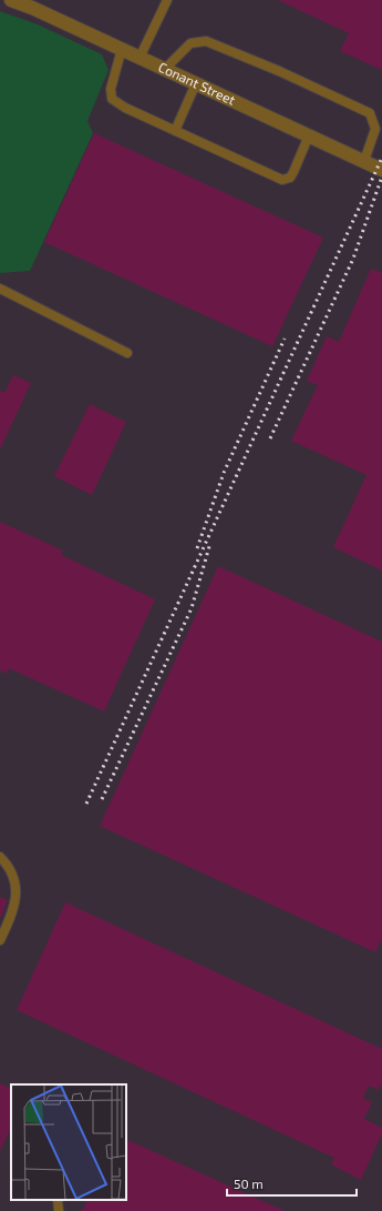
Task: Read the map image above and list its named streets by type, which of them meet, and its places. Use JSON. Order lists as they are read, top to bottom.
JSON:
{
  "streets": {
    "street": ["Conant Street"]
  },
  "scale_bar": "50 m"
}
